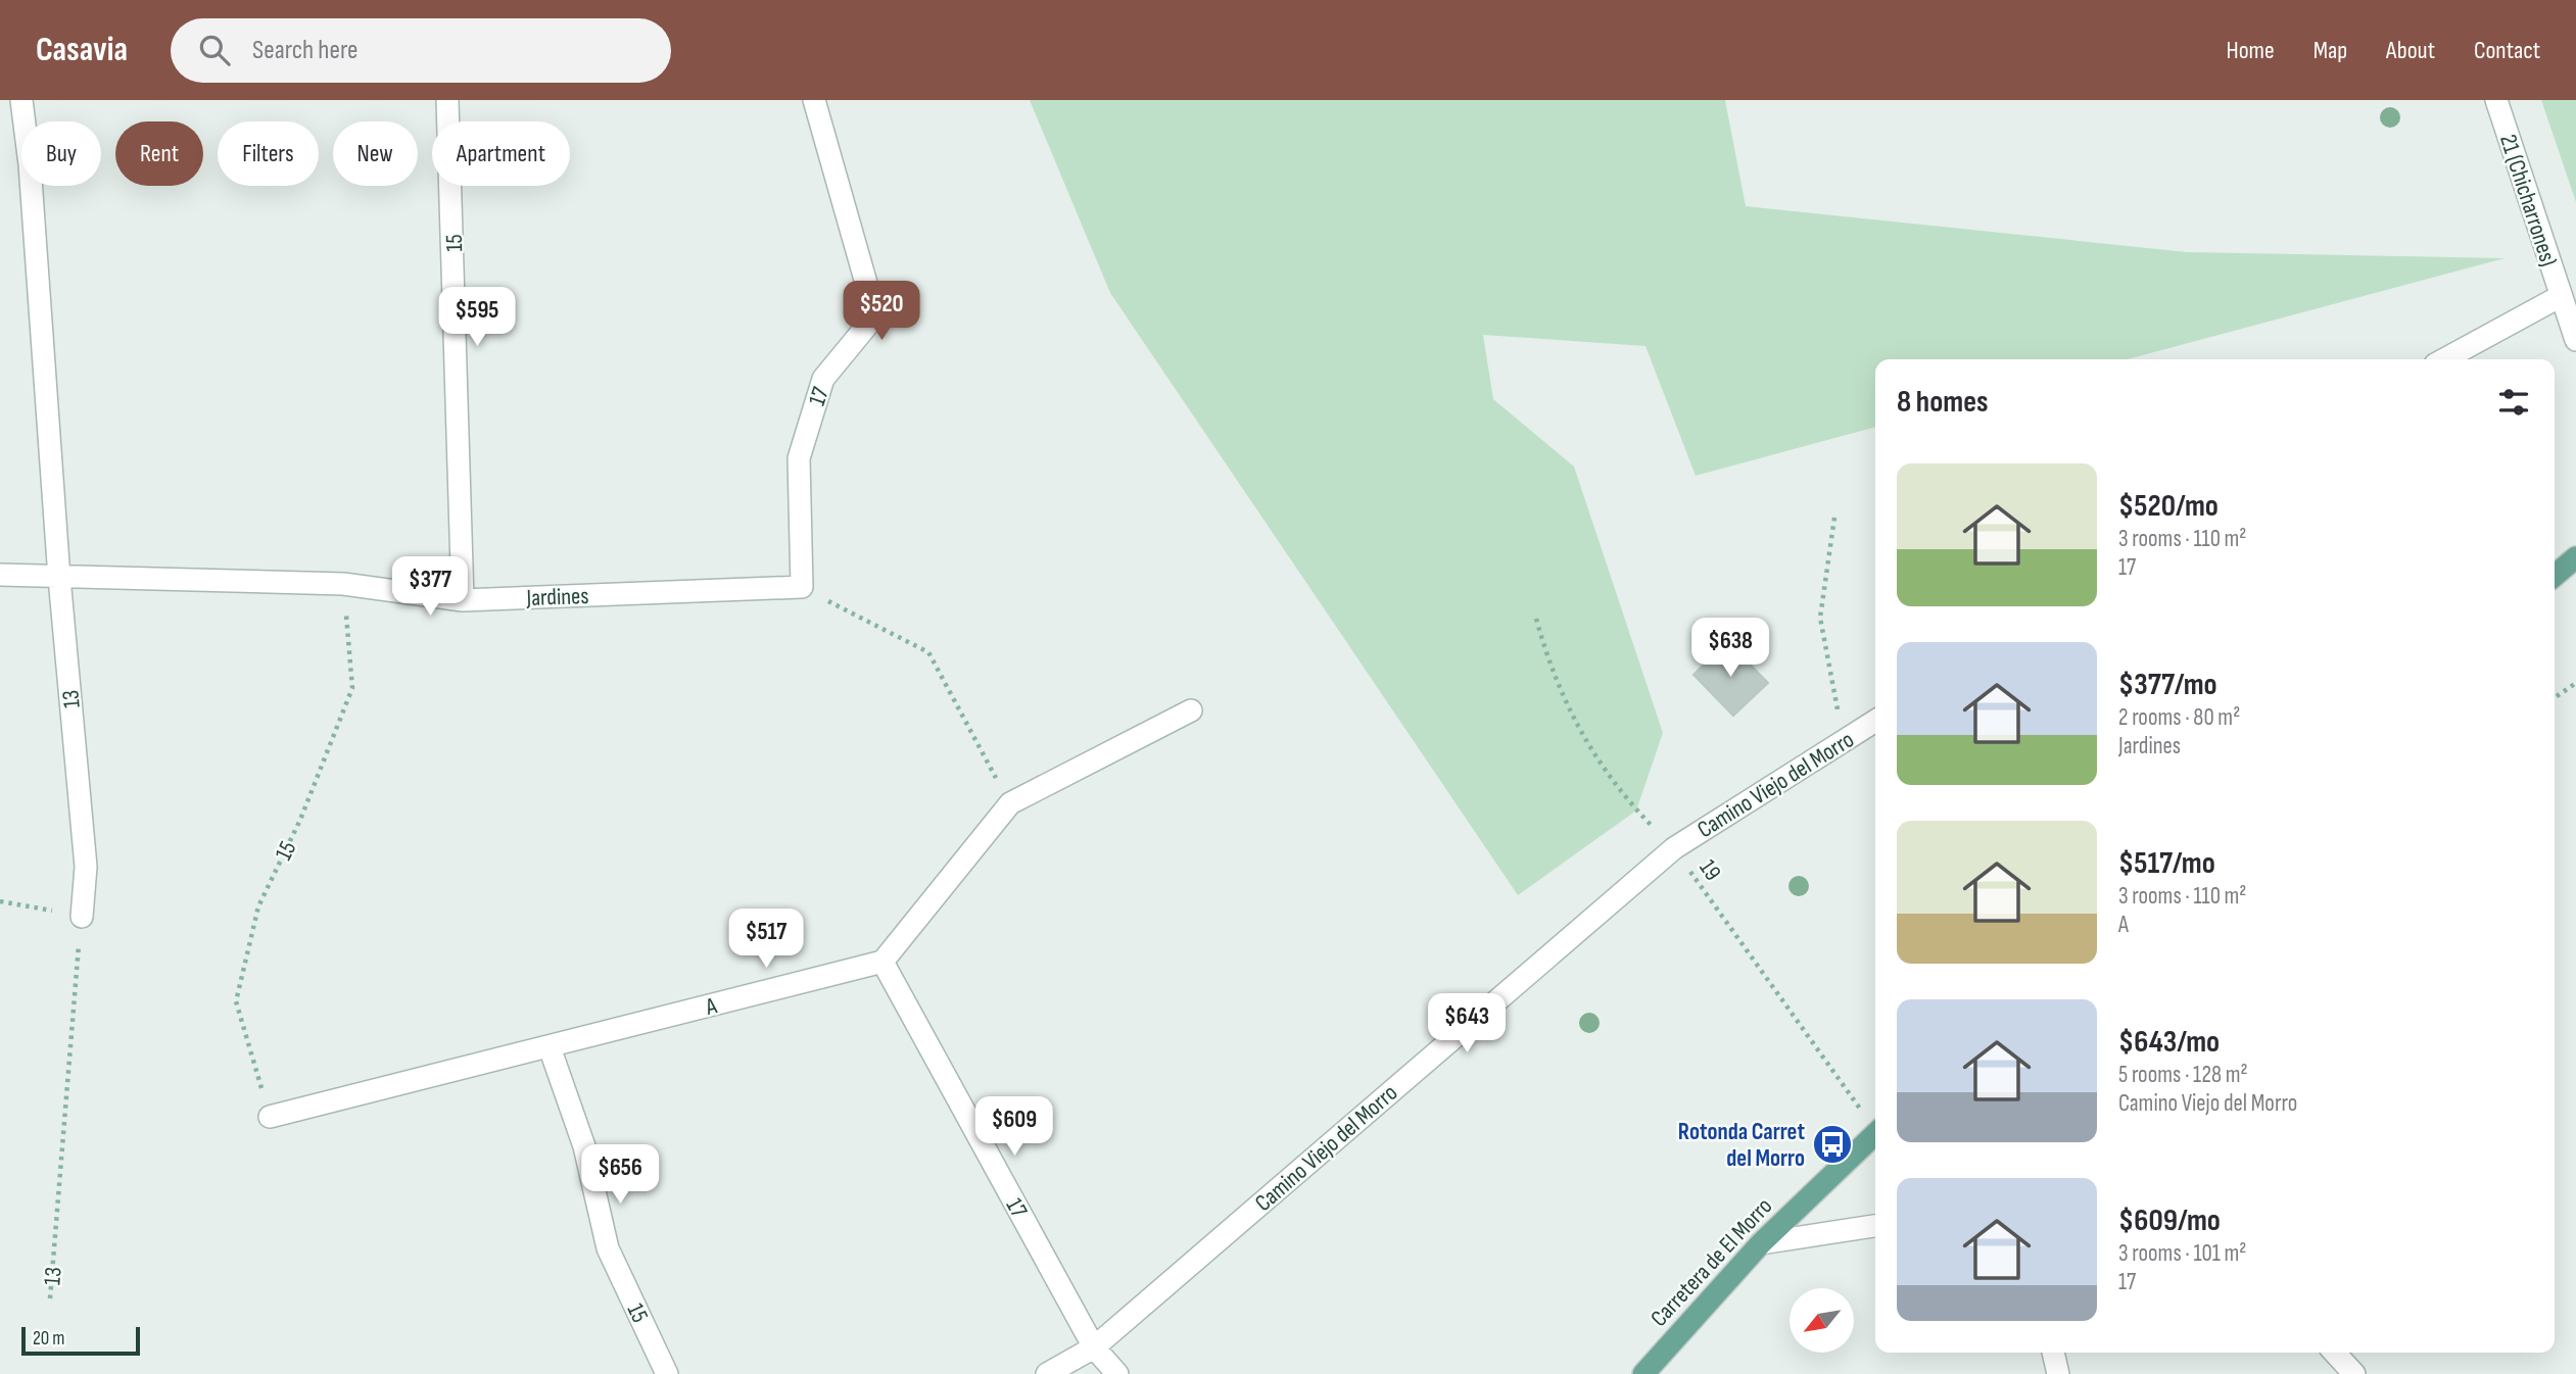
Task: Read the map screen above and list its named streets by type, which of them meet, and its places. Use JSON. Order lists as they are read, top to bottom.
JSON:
{
  "streets": {
    "main road": ["Carretera de El Morro"],
    "street": [
      "21 (Chicharrones)",
      "15",
      "17",
      "Jardines",
      "13",
      "Camino Viejo del Morro",
      "A"
    ],
    "path": ["19"]
  },
  "crossings": [
    ["15", "Jardines"],
    ["15", "A"],
    ["17", "Jardines"],
    ["17", "Camino Viejo del Morro"],
    ["17", "A"],
    ["Jardines", "13"],
    ["Camino Viejo del Morro", "19"]
  ],
  "places": {
    "bus stop": ["Rotonda Carret del Morro"]
  },
  "scale_bar": "20 m",
  "north": "bottom left",
  "page": {
    "header": "Casavia",
    "search": "Search here",
    "nav": [
      "Home",
      "Map",
      "About",
      "Contact"
    ],
    "chip": [
      "Buy",
      "Rent",
      "Filters",
      "New",
      "Apartment"
    ],
    "price": [
      "$520",
      "$595",
      "$377",
      "$638",
      "$517",
      "$643",
      "$609",
      "$656"
    ],
    "heading": "8 homes",
    "list": [
      {
        "name": "$520/mo",
        "note": "3 rooms · 110 m² · 17"
      },
      {
        "name": "$377/mo",
        "note": "2 rooms · 80 m² · Jardines"
      },
      {
        "name": "$517/mo",
        "note": "3 rooms · 110 m² · A"
      },
      {
        "name": "$643/mo",
        "note": "5 rooms · 128 m² · Camino Viejo del Morro"
      },
      {
        "name": "$609/mo",
        "note": "3 rooms · 101 m² · 17"
      }
    ],
    "scale": "20 m"
  }
}
